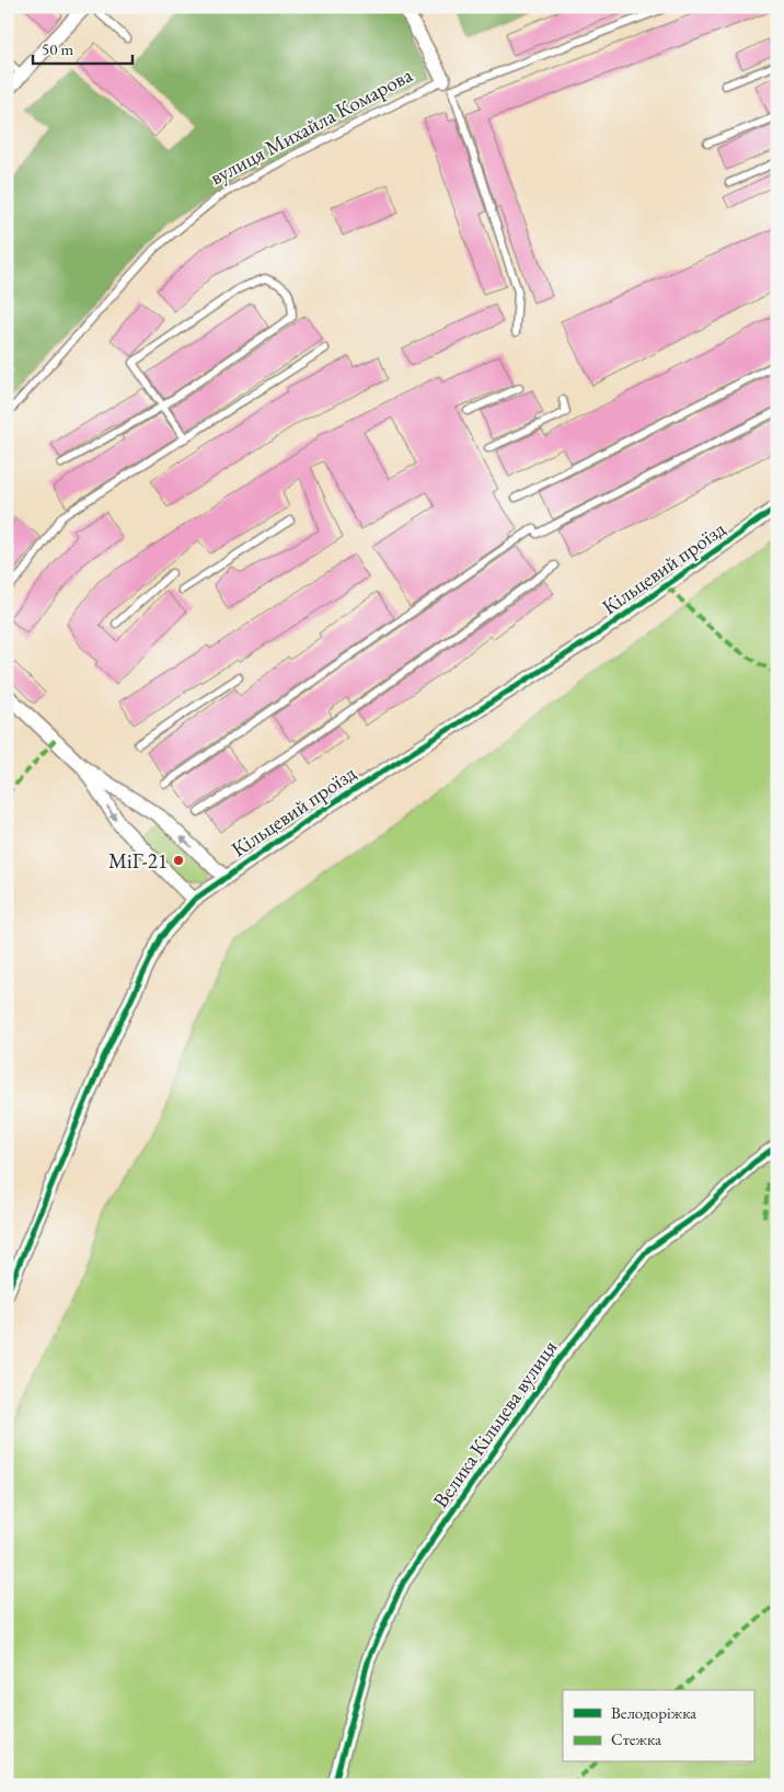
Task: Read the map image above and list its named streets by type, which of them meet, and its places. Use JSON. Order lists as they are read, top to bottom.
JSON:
{
  "streets": {
    "street": ["вулиця Михайла Комарова", "Кільцевий проїзд", "Велика Кільцева вулиця"]
  },
  "places": ["МіГ-21"],
  "legend": ["Велодоріжка", "Стежка"],
  "scale_bar": "50 m"
}
